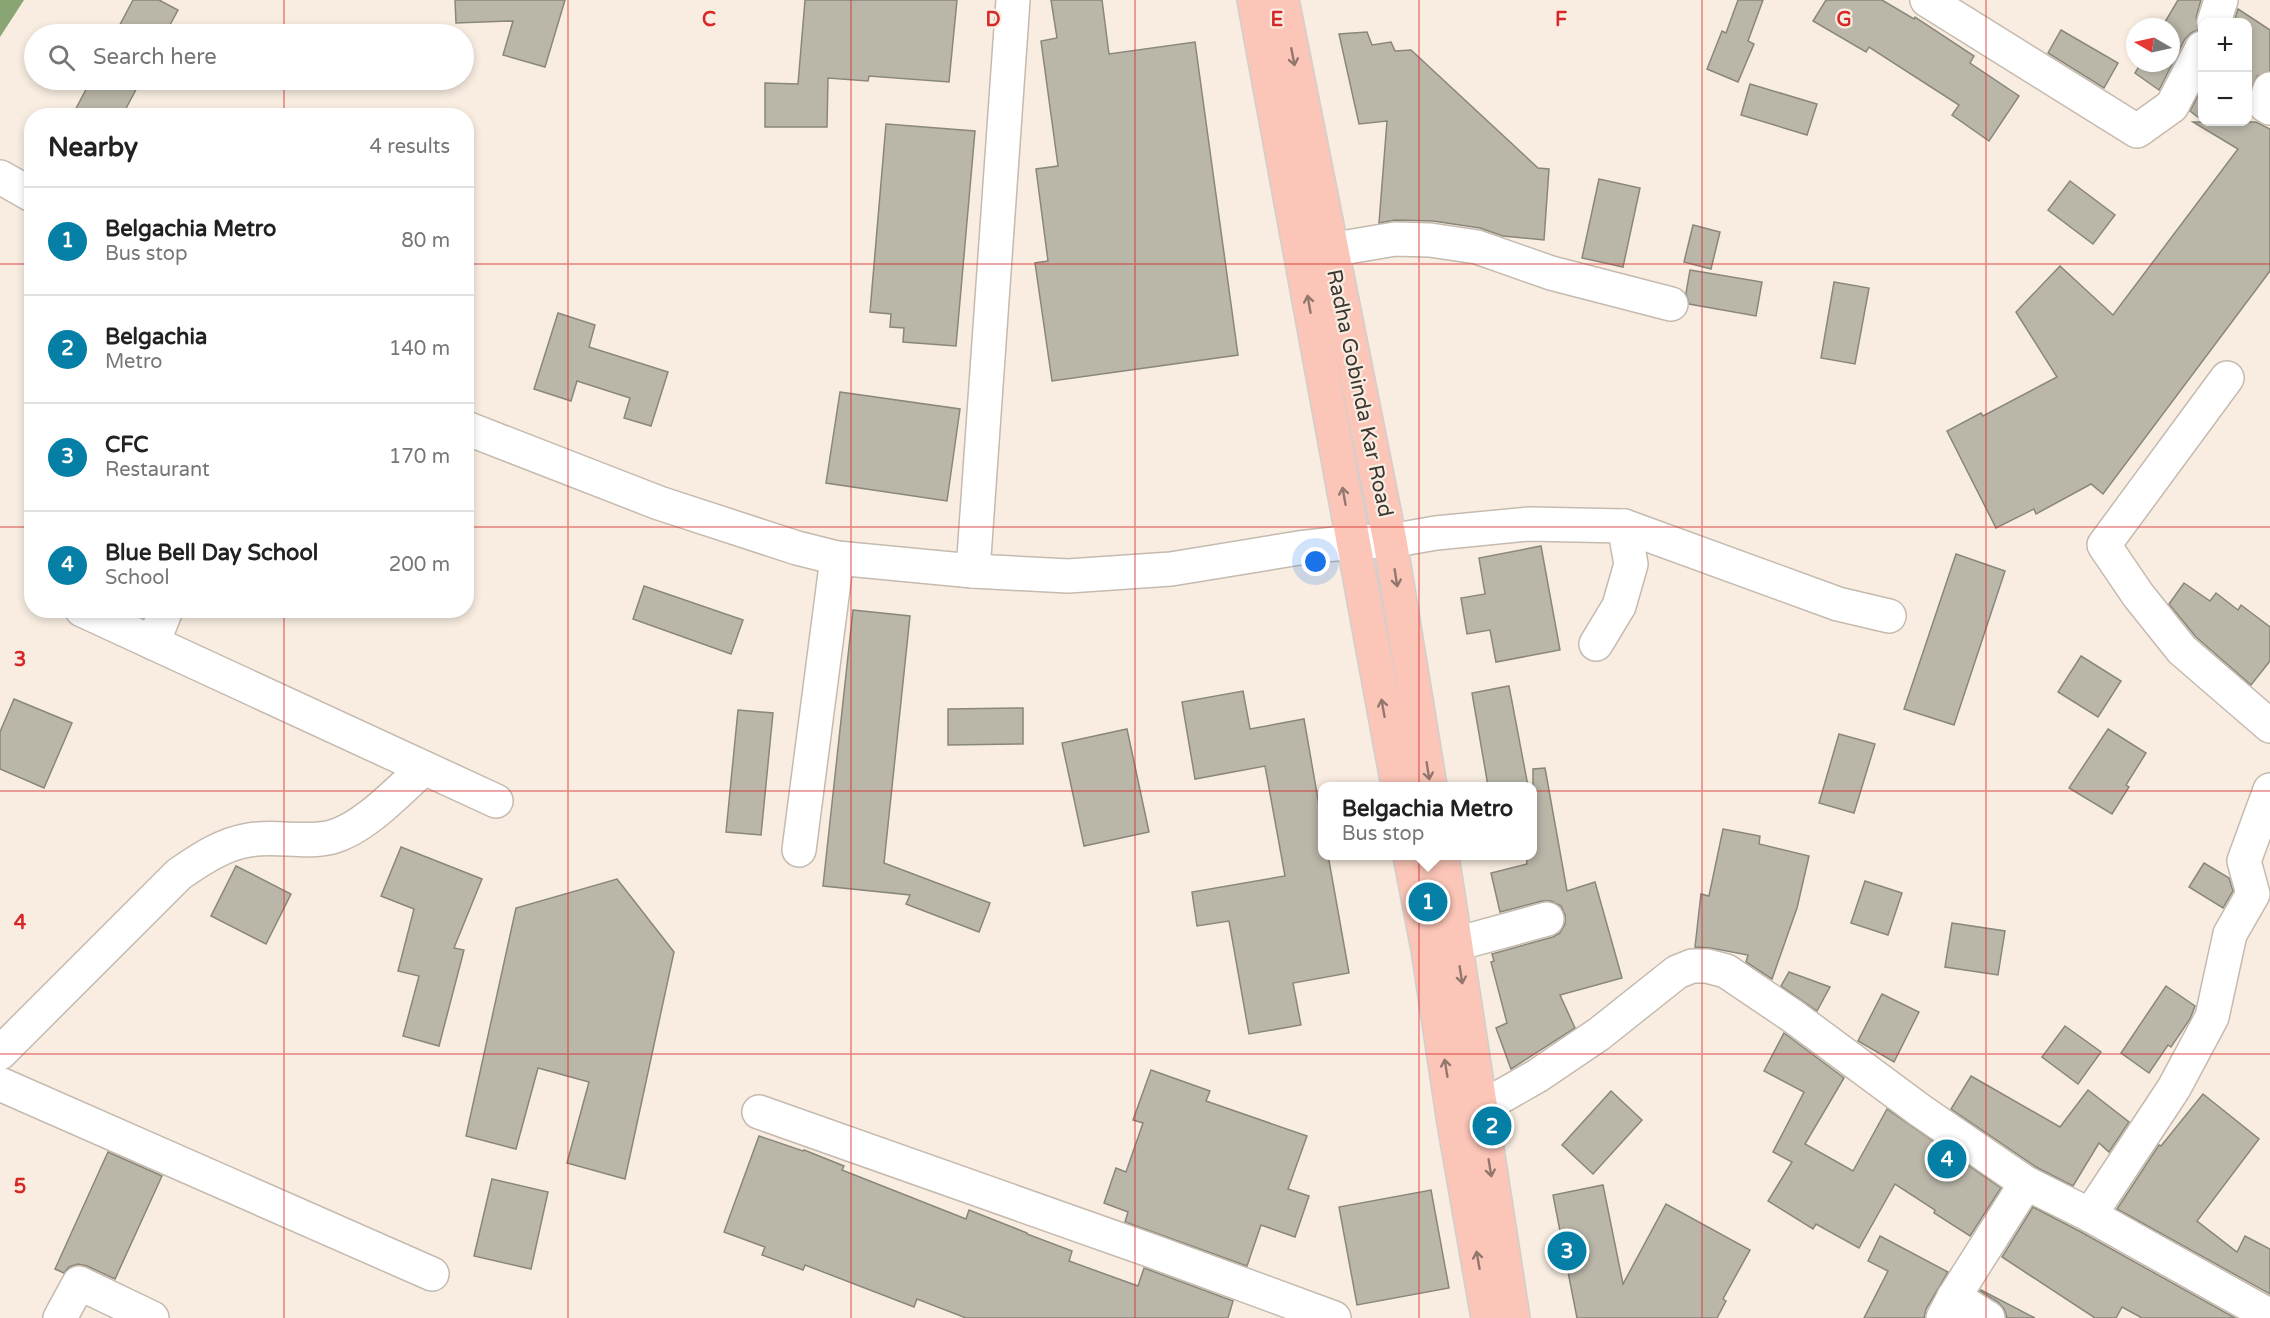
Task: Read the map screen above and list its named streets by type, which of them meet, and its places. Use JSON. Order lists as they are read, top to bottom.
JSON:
{
  "streets": {
    "main road": ["Radha Gobinda Kar Road"]
  },
  "north": "left",
  "page": {
    "map_buttons": ["+", "−"],
    "search": "Search here",
    "heading": ["Nearby", "4 results"],
    "list": [
      {
        "mark": "1",
        "name": "Belgachia Metro",
        "note": "Bus stop",
        "value": "80 m"
      },
      {
        "mark": "2",
        "name": "Belgachia",
        "note": "Metro",
        "value": "140 m"
      },
      {
        "mark": "3",
        "name": "CFC",
        "note": "Restaurant",
        "value": "170 m"
      },
      {
        "mark": "4",
        "name": "Blue Bell Day School",
        "note": "School",
        "value": "200 m"
      }
    ],
    "popup": ["Belgachia Metro", "Bus stop"],
    "pins": [
      "1",
      "2",
      "4",
      "3"
    ]
  },
  "grid": {
    "columns": [
      "C",
      "D",
      "E",
      "F",
      "G"
    ],
    "rows": ["3", "4", "5"]
  }
}
